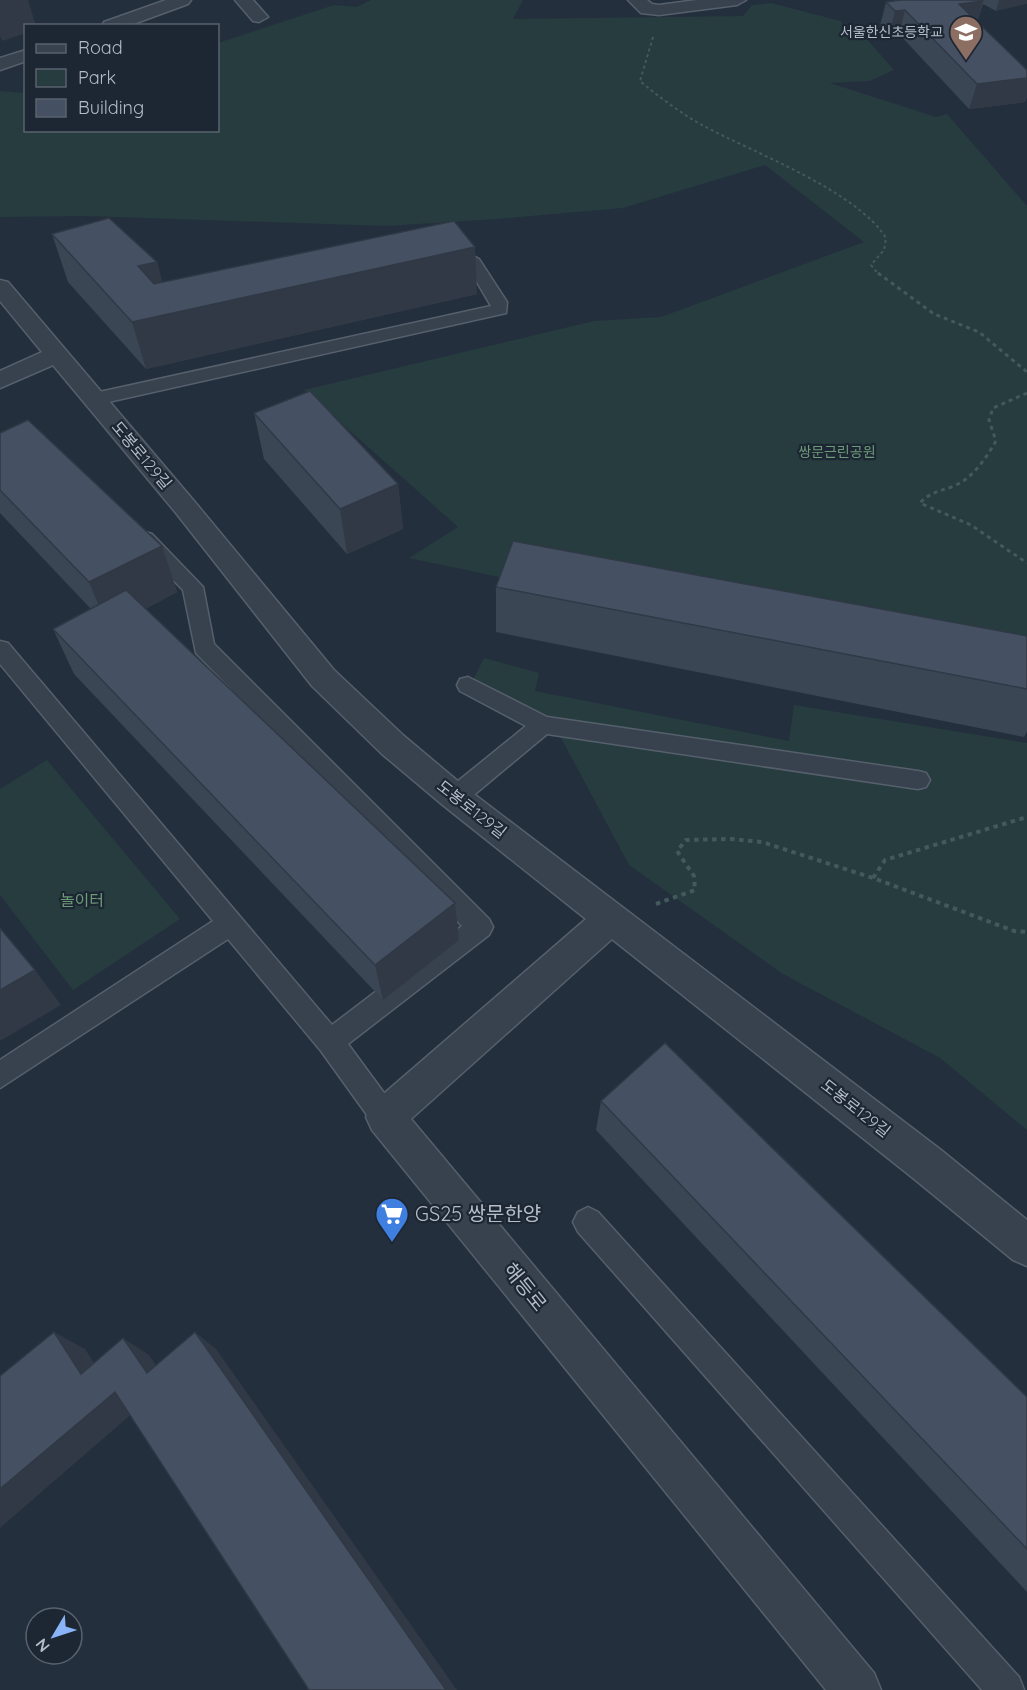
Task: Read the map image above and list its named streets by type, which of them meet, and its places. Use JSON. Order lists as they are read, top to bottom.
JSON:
{
  "streets": {
    "street": ["도봉로129길", "해등로"]
  },
  "parks": ["쌍문근린공원", "놀이터"],
  "places": {
    "school or university": ["서울한신초등학교"],
    "supermarket": ["GS25 쌍문한양"]
  },
  "legend": ["Road", "Park", "Building"],
  "north": "bottom left"
}
